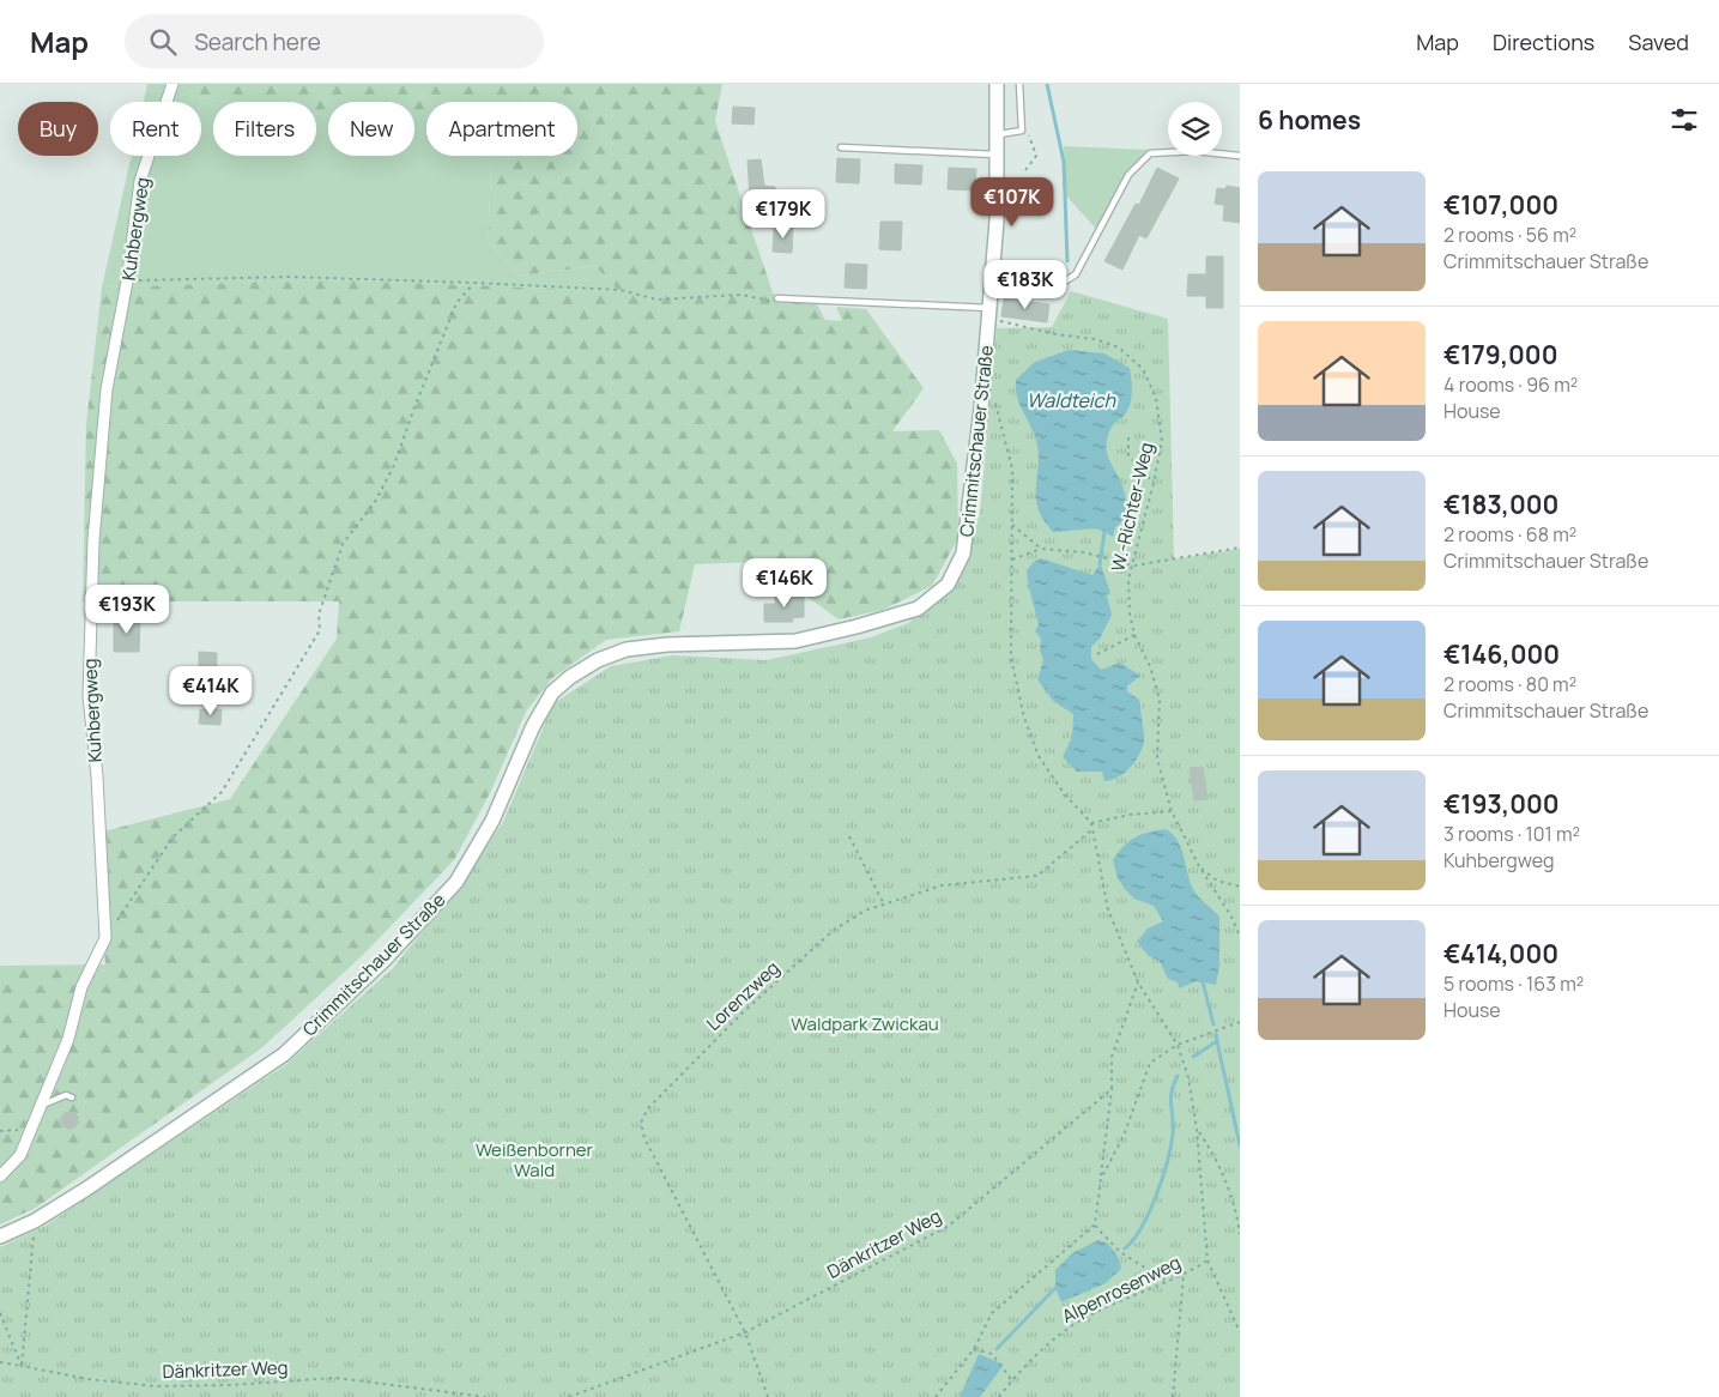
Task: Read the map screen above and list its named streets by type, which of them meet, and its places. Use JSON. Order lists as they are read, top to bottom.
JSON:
{
  "streets": {
    "main road": ["Crimmitschauer Straße"],
    "street": ["Kuhbergweg"],
    "path": [
      "W.-Richter-Weg",
      "Lorenzweg",
      "Dänkritzer Weg",
      "Alpenrosenweg"
    ]
  },
  "crossings": [
    ["Crimmitschauer Straße", "W.-Richter-Weg"],
    ["Lorenzweg", "Dänkritzer Weg"]
  ],
  "water": ["Waldteich"],
  "parks": ["Waldpark Zwickau", "Weißenborner Wald"],
  "page": {
    "header": "Map",
    "search": "Search here",
    "nav": ["Map", "Directions", "Saved"],
    "heading": "6 homes",
    "chip": [
      "Buy",
      "Rent",
      "Filters",
      "New",
      "Apartment"
    ],
    "list": [
      {
        "name": "€107,000",
        "note": "2 rooms · 56 m² · Crimmitschauer Straße"
      },
      {
        "name": "€179,000",
        "note": "4 rooms · 96 m² · House"
      },
      {
        "name": "€183,000",
        "note": "2 rooms · 68 m² · Crimmitschauer Straße"
      },
      {
        "name": "€146,000",
        "note": "2 rooms · 80 m² · Crimmitschauer Straße"
      },
      {
        "name": "€193,000",
        "note": "3 rooms · 101 m² · Kuhbergweg"
      },
      {
        "name": "€414,000",
        "note": "5 rooms · 163 m² · House"
      }
    ],
    "price": [
      "€107K",
      "€179K",
      "€183K",
      "€146K",
      "€193K",
      "€414K"
    ]
  }
}
